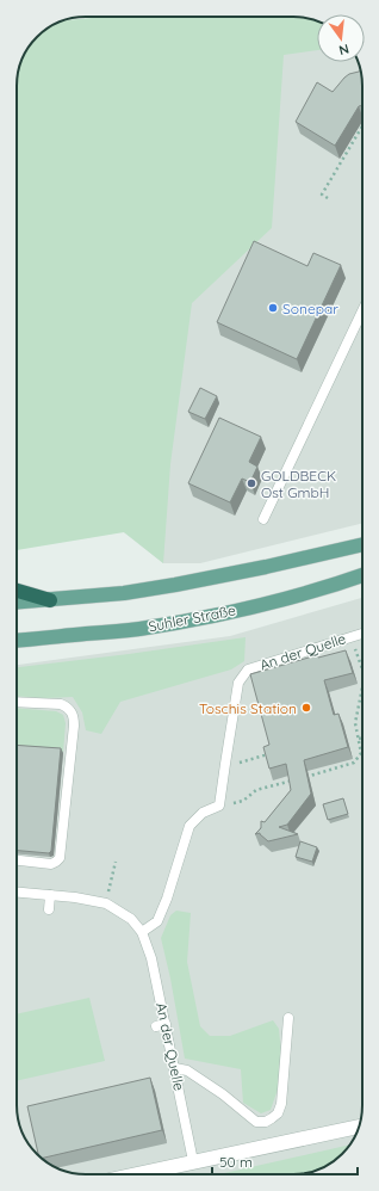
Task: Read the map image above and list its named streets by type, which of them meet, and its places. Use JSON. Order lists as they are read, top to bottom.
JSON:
{
  "streets": {
    "main road": ["Suhler Straße"],
    "lane": ["An der Quelle"]
  },
  "places": ["Sonepar", "GOLDBECK Ost GmbH", "Toschis Station"],
  "scale_bar": "50 m",
  "north": "bottom"
}
